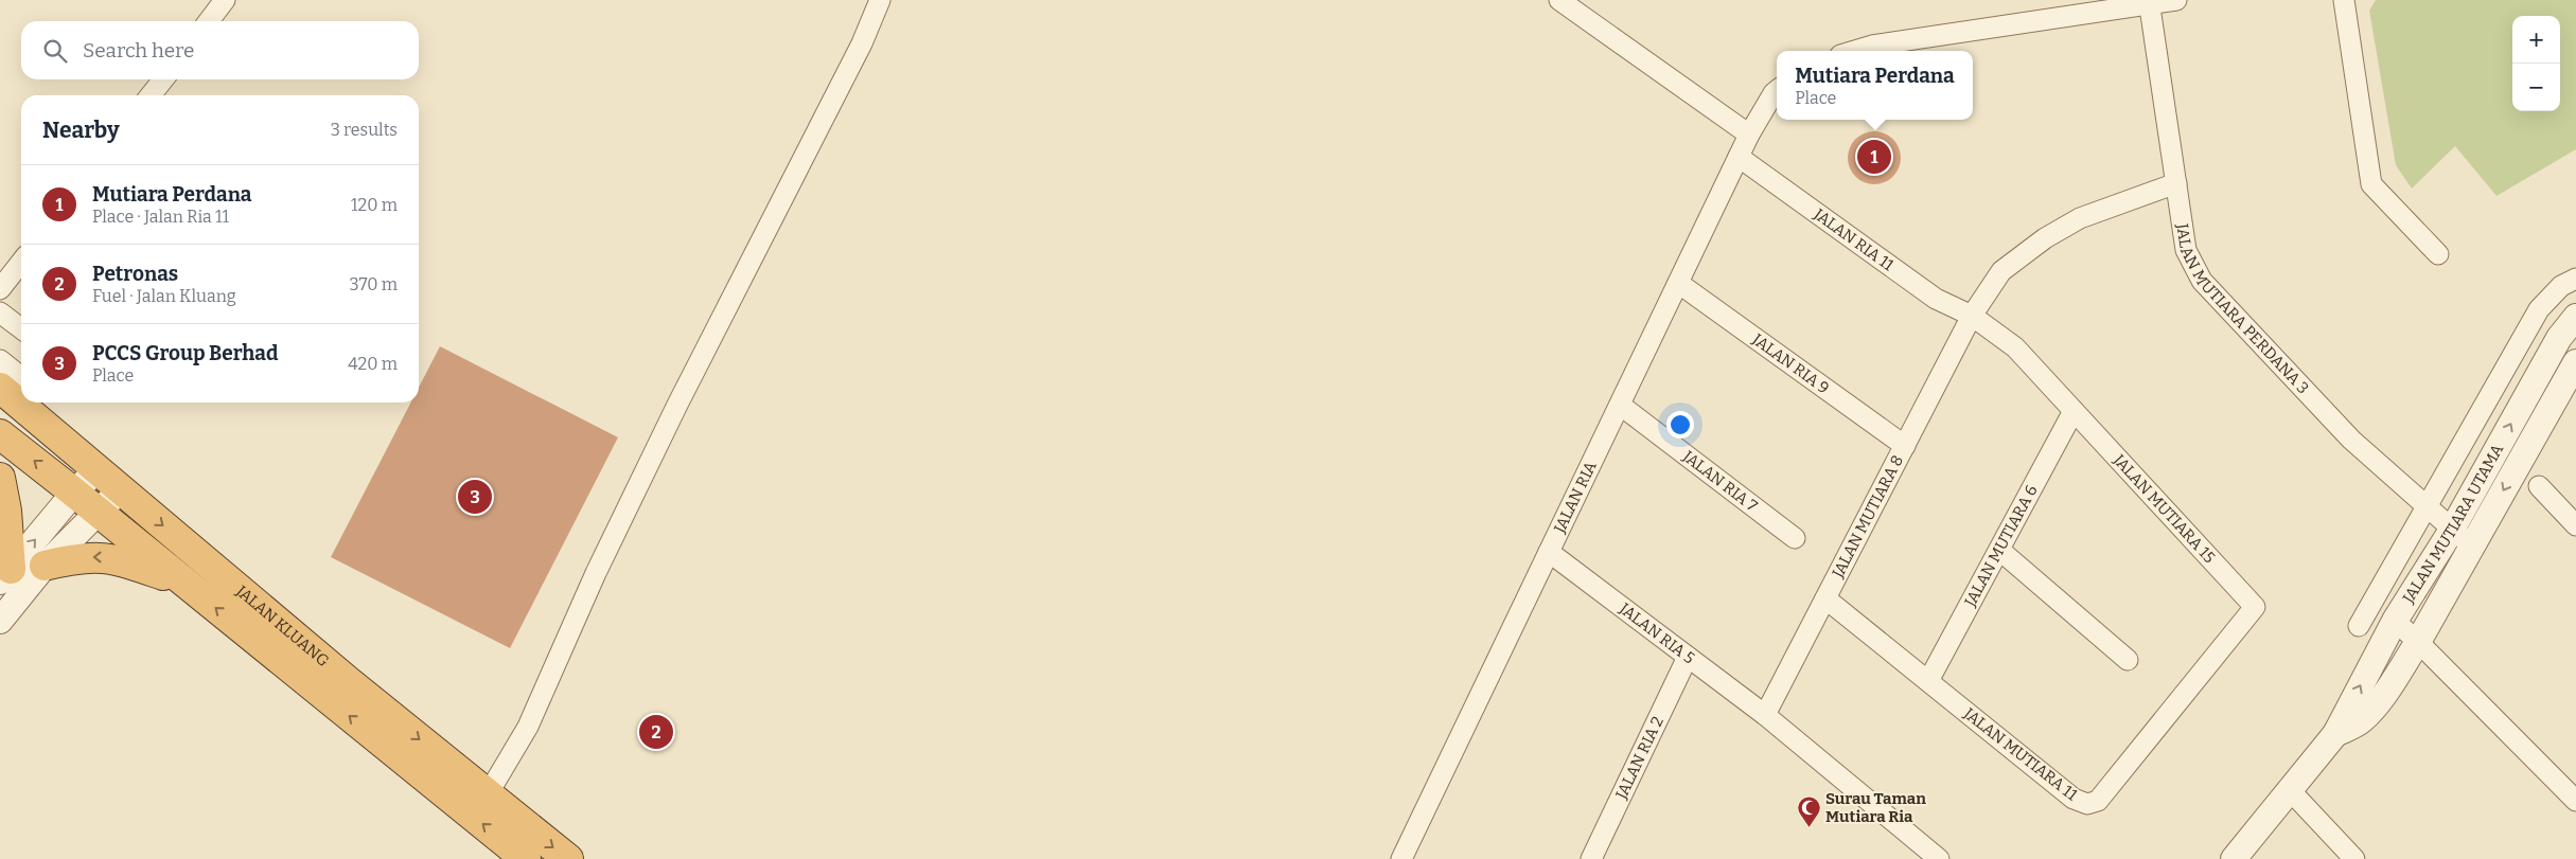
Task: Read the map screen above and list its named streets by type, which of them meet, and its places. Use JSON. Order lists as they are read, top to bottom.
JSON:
{
  "streets": {
    "highway": ["JALAN KLUANG"],
    "street": [
      "JALAN RIA 11",
      "JALAN MUTIARA PERDANA 3",
      "JALAN RIA 9",
      "JALAN RIA 7",
      "JALAN RIA",
      "JALAN MUTIARA 15",
      "JALAN MUTIARA 8",
      "JALAN MUTIARA UTAMA",
      "JALAN MUTIARA 6",
      "JALAN RIA 5",
      "JALAN MUTIARA 11",
      "JALAN RIA 2"
    ]
  },
  "crossings": [
    ["JALAN RIA 11", "JALAN RIA"],
    ["JALAN RIA 11", "JALAN MUTIARA 15"],
    ["JALAN RIA 11", "JALAN MUTIARA 8"],
    ["JALAN RIA 11", "JALAN MUTIARA 6"],
    ["JALAN MUTIARA PERDANA 3", "JALAN MUTIARA 8"],
    ["JALAN MUTIARA PERDANA 3", "JALAN MUTIARA UTAMA"],
    ["JALAN RIA 9", "JALAN RIA"],
    ["JALAN RIA 9", "JALAN MUTIARA 8"],
    ["JALAN RIA 7", "JALAN RIA"],
    ["JALAN RIA", "JALAN RIA 5"],
    ["JALAN MUTIARA 15", "JALAN MUTIARA 6"],
    ["JALAN MUTIARA 15", "JALAN MUTIARA 11"],
    ["JALAN MUTIARA 8", "JALAN RIA 5"],
    ["JALAN MUTIARA 8", "JALAN MUTIARA 11"],
    ["JALAN MUTIARA 6", "JALAN MUTIARA 11"],
    ["JALAN RIA 5", "JALAN RIA 2"]
  ],
  "places": {
    "mosque": ["Surau Taman Mutiara Ria"]
  },
  "page": {
    "map_buttons": ["+", "−"],
    "search": "Search here",
    "popup": ["Mutiara Perdana", "Place"],
    "heading": ["Nearby", "3 results"],
    "pins": ["1", "3", "2"],
    "list": [
      {
        "mark": "1",
        "name": "Mutiara Perdana",
        "note": "Place · Jalan Ria 11",
        "value": "120 m"
      },
      {
        "mark": "2",
        "name": "Petronas",
        "note": "Fuel · Jalan Kluang",
        "value": "370 m"
      },
      {
        "mark": "3",
        "name": "PCCS Group Berhad",
        "note": "Place",
        "value": "420 m"
      }
    ]
  }
}
